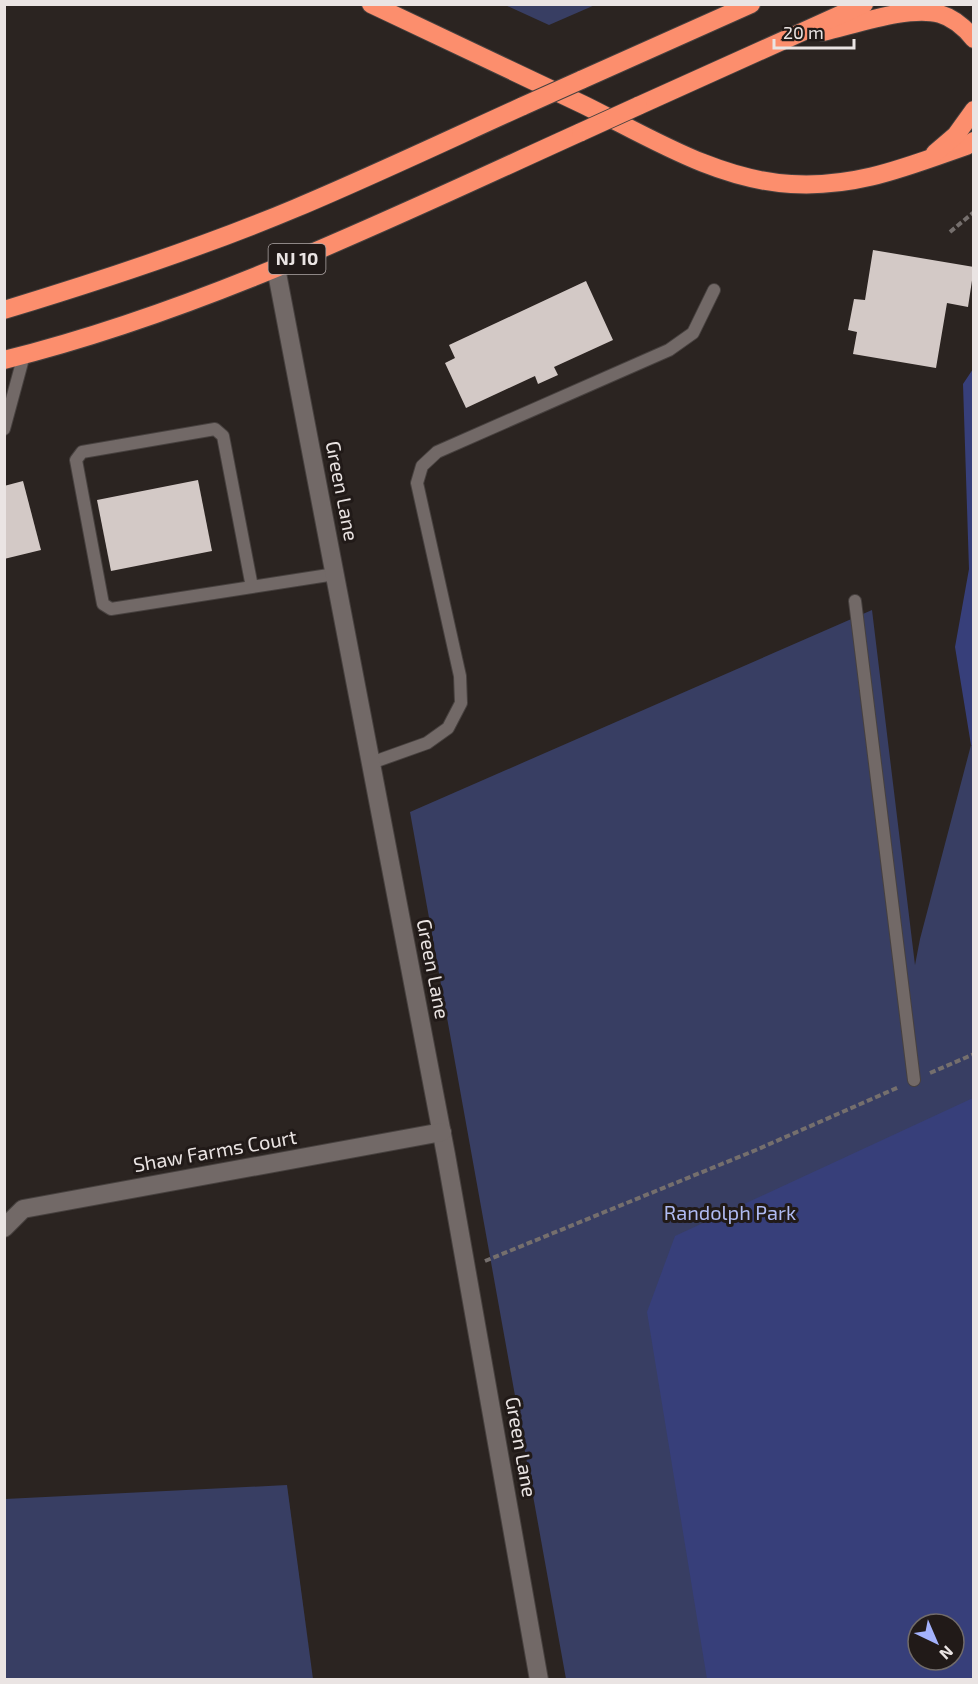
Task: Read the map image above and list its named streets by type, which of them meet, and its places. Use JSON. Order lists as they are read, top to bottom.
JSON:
{
  "streets": {
    "highway": ["NJ 10"],
    "street": ["Green Lane", "Shaw Farms Court"]
  },
  "crossings": [
    ["NJ 10", "Green Lane"],
    ["Green Lane", "Shaw Farms Court"]
  ],
  "parks": ["Randolph Park"],
  "scale_bar": "20 m",
  "north": "bottom right"
}
